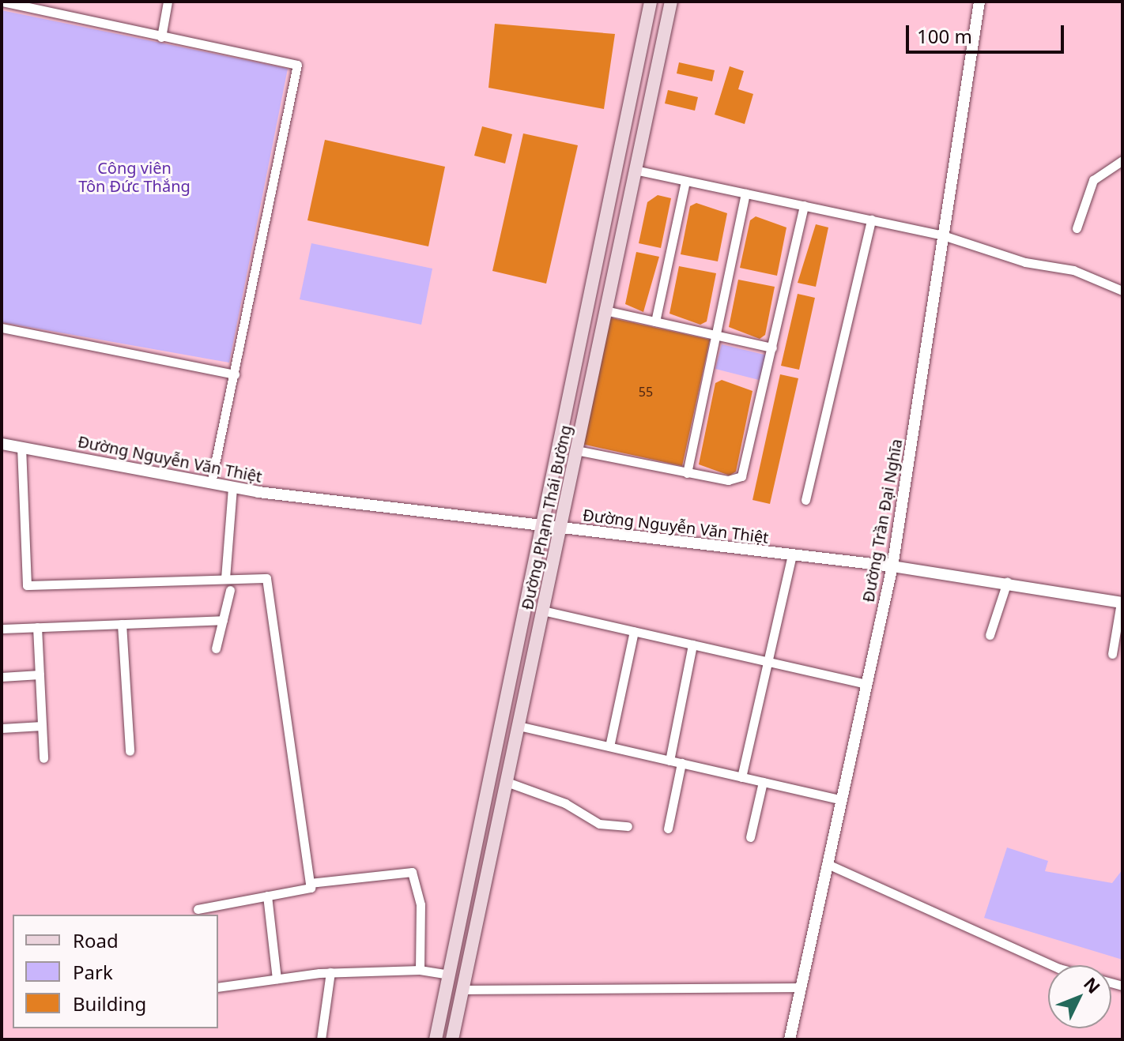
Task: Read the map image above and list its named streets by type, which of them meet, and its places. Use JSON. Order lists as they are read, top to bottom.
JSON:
{
  "streets": {
    "main road": ["Đường Phạm Thái Bường"],
    "street": ["Đường Nguyễn Văn Thiệt", "Đường Trần Đại Nghĩa"]
  },
  "crossings": [
    ["Đường Nguyễn Văn Thiệt", "Đường Phạm Thái Bường"],
    ["Đường Nguyễn Văn Thiệt", "Đường Trần Đại Nghĩa"]
  ],
  "parks": ["Công viên Tôn Đức Thắng"],
  "house_numbers": ["55"],
  "legend": ["Road", "Park", "Building"],
  "scale_bar": "100 m",
  "north": "top right"
}
